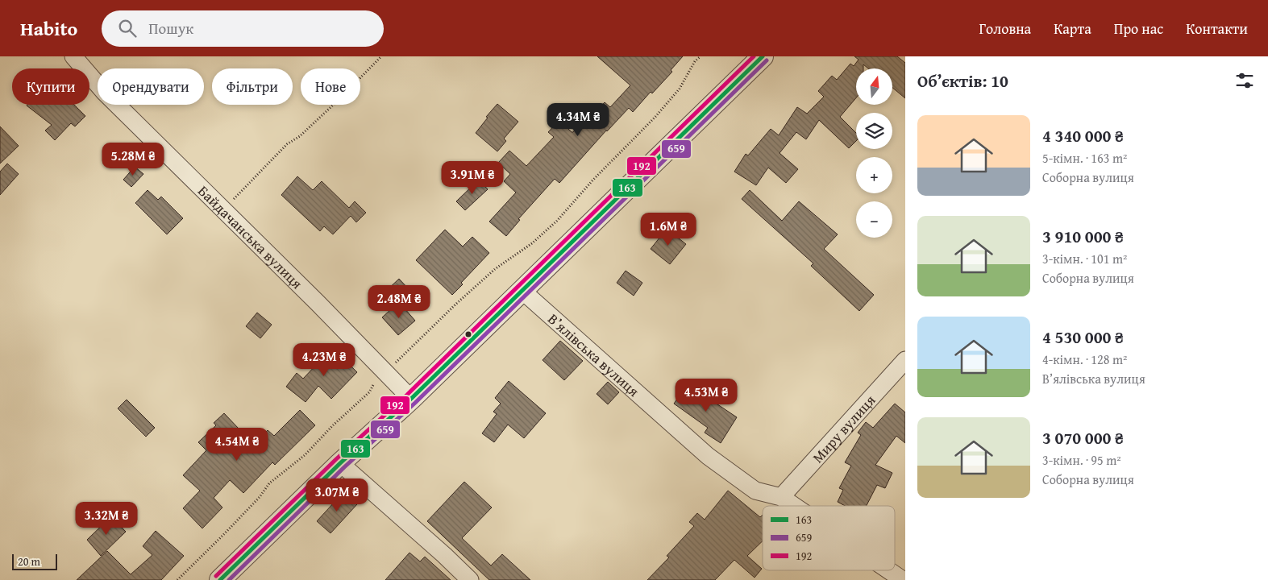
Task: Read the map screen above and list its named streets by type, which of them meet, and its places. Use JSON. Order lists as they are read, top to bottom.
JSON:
{
  "streets": {
    "street": ["Байдачанська вулиця", "В’ялівська вулиця", "Миру вулиця"]
  },
  "crossings": [
    ["В’ялівська вулиця", "Миру вулиця"]
  ],
  "lines": ["transit line 163", "transit line 192", "transit line 659"],
  "legend": ["163", "659", "192"],
  "scale_bar": "20 m",
  "north": "top",
  "page": {
    "header": "Habito",
    "search": "Пошук",
    "nav": [
      "Головна",
      "Карта",
      "Про нас",
      "Контакти"
    ],
    "heading": "Об’єктів: 10",
    "map_buttons": ["+", "−"],
    "chip": [
      "Купити",
      "Орендувати",
      "Фільтри",
      "Нове"
    ],
    "price": [
      "4.34M ₴",
      "5.28M ₴",
      "3.91M ₴",
      "1.6M ₴",
      "2.48M ₴",
      "4.23M ₴",
      "4.53M ₴",
      "4.54M ₴",
      "3.07M ₴",
      "3.32M ₴"
    ],
    "list": [
      {
        "name": "4 340 000 ₴",
        "note": "5-кімн. · 163 m² · Соборна вулиця"
      },
      {
        "name": "3 910 000 ₴",
        "note": "3-кімн. · 101 m² · Соборна вулиця"
      },
      {
        "name": "4 530 000 ₴",
        "note": "4-кімн. · 128 m² · В’ялівська вулиця"
      },
      {
        "name": "3 070 000 ₴",
        "note": "3-кімн. · 95 m² · Соборна вулиця"
      }
    ],
    "scale": "20 m"
  }
}
